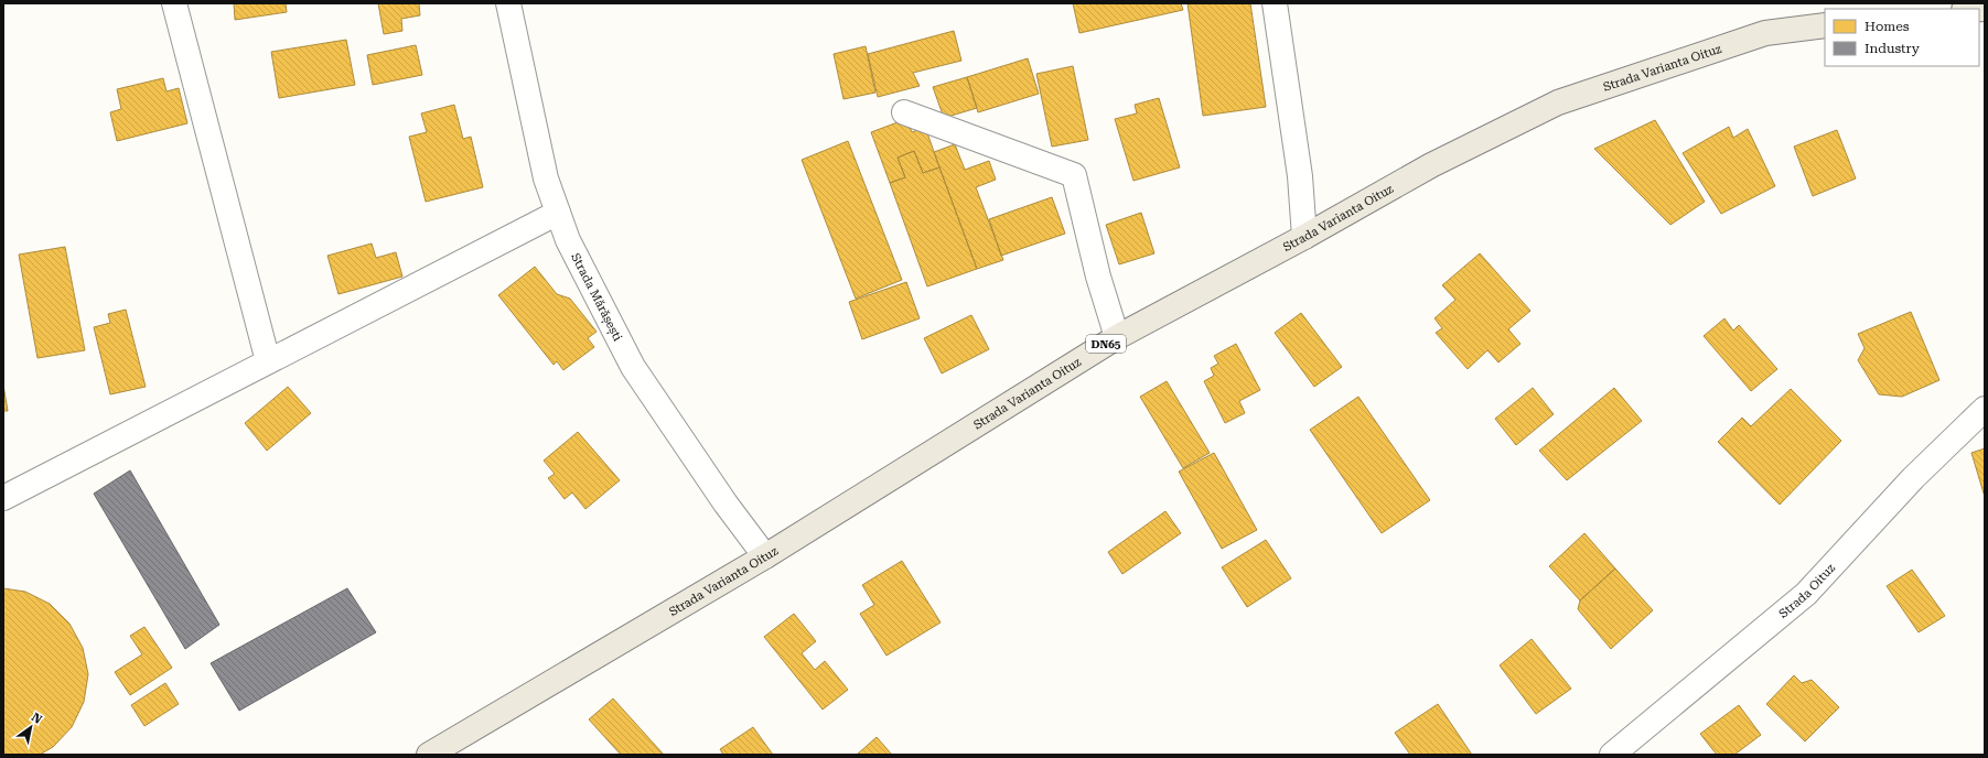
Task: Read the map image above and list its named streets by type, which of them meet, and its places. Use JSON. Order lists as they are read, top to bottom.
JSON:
{
  "streets": {
    "main road": ["Strada Varianta Oituz", "DN65"],
    "street": ["Strada Mărășești", "Strada Oituz"]
  },
  "crossings": [
    ["Strada Varianta Oituz", "Strada Mărășești"]
  ],
  "legend": ["Homes", "Industry"],
  "north": "top right"
}
